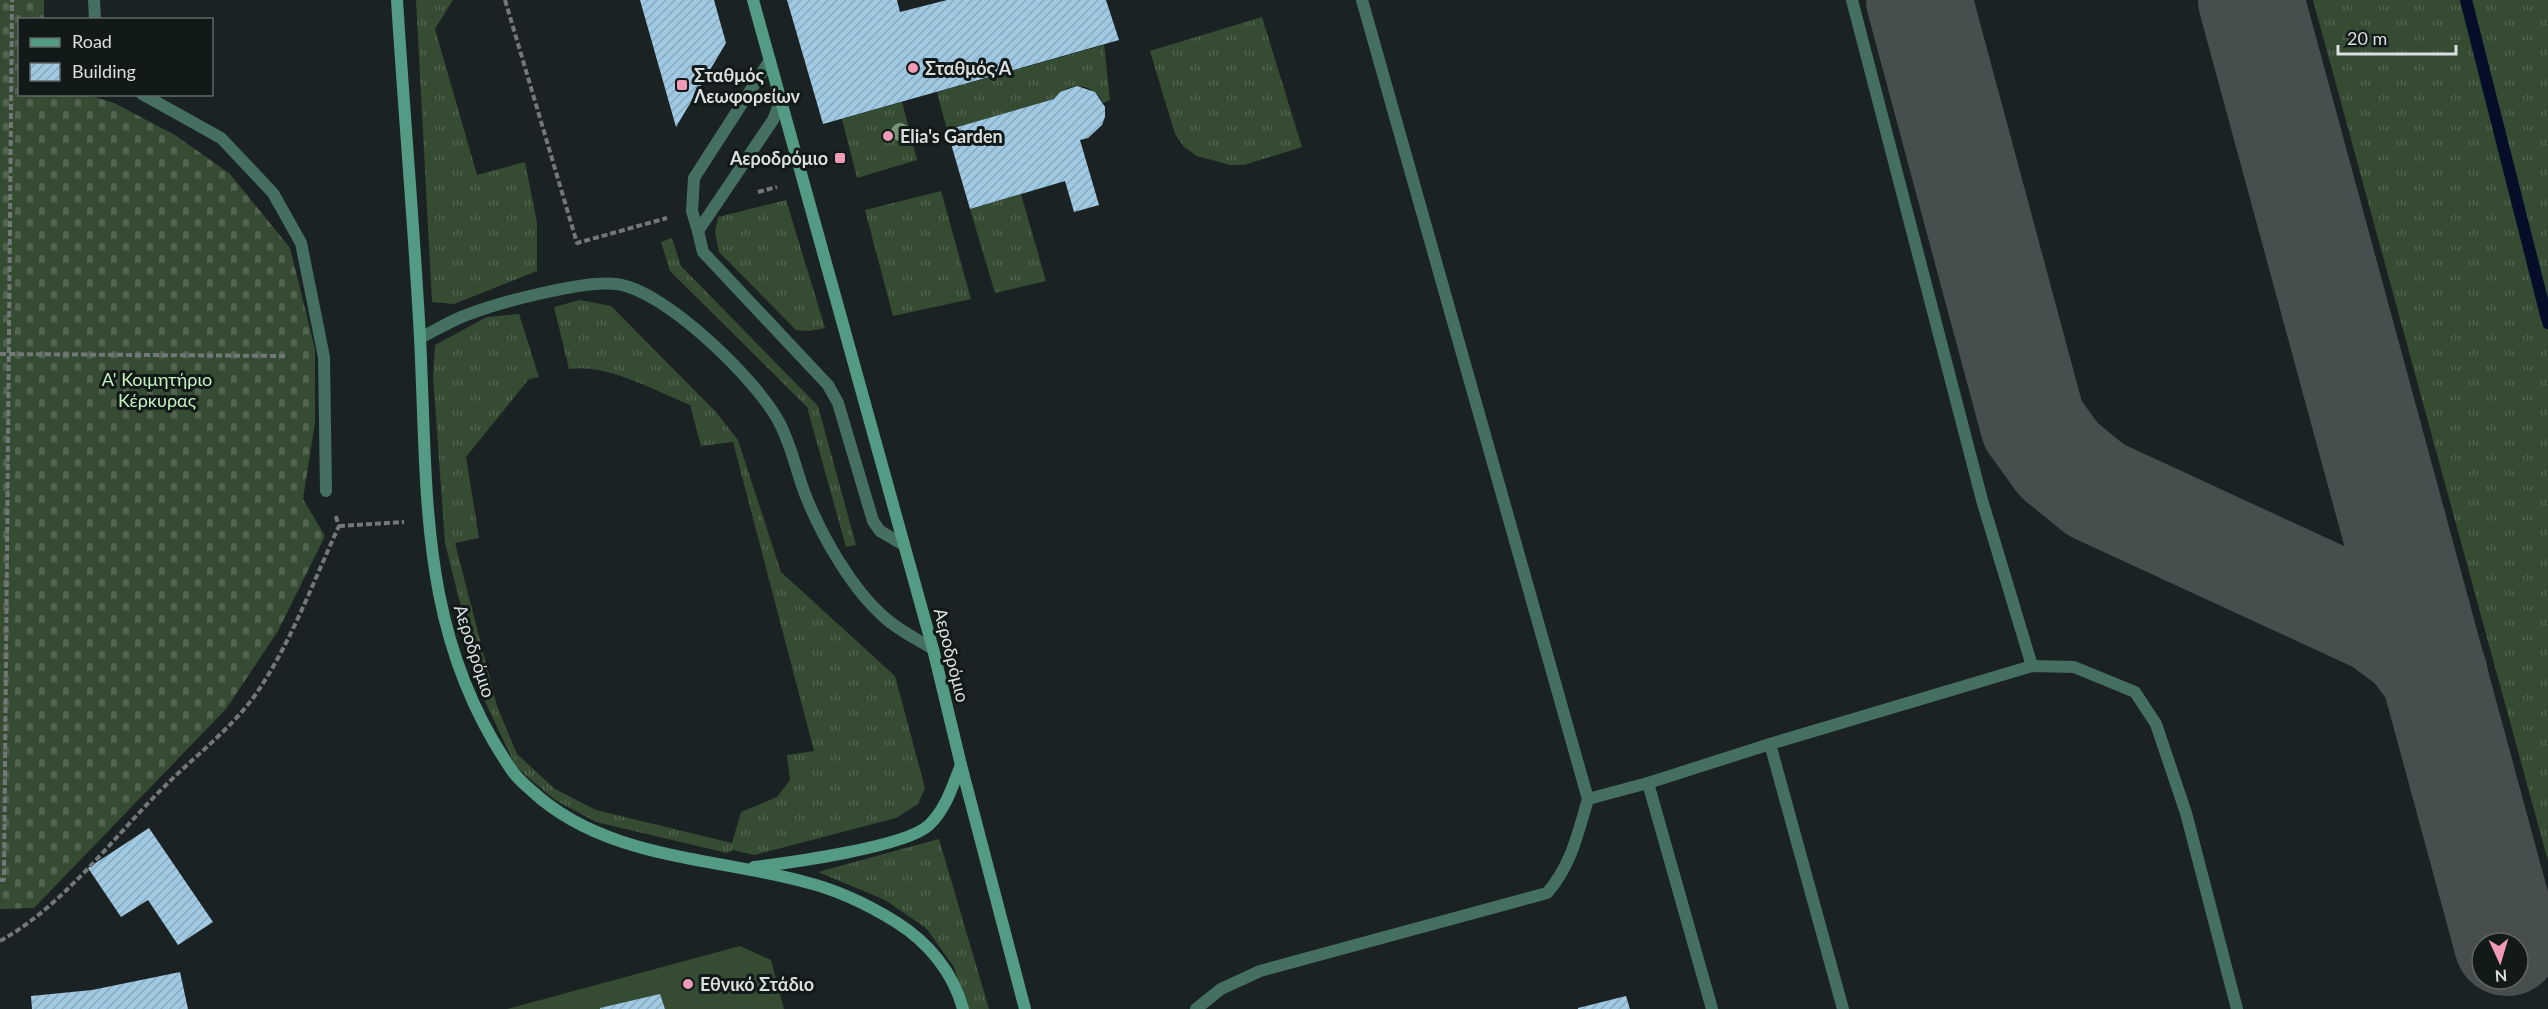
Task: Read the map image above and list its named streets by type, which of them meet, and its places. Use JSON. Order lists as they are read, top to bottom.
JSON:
{
  "streets": {
    "main road": ["Αεροδρόμιο"]
  },
  "parks": ["Α' Κοιμητήριο Κέρκυρας"],
  "places": {
    "other": ["Σταθμός Α", "Elia's Garden", "Εθνικό Στάδιο"],
    "transit": ["Σταθμός Λεωφορείων", "Αεροδρόμιο"]
  },
  "legend": ["Road", "Building"],
  "scale_bar": "20 m",
  "north": "bottom"
}
